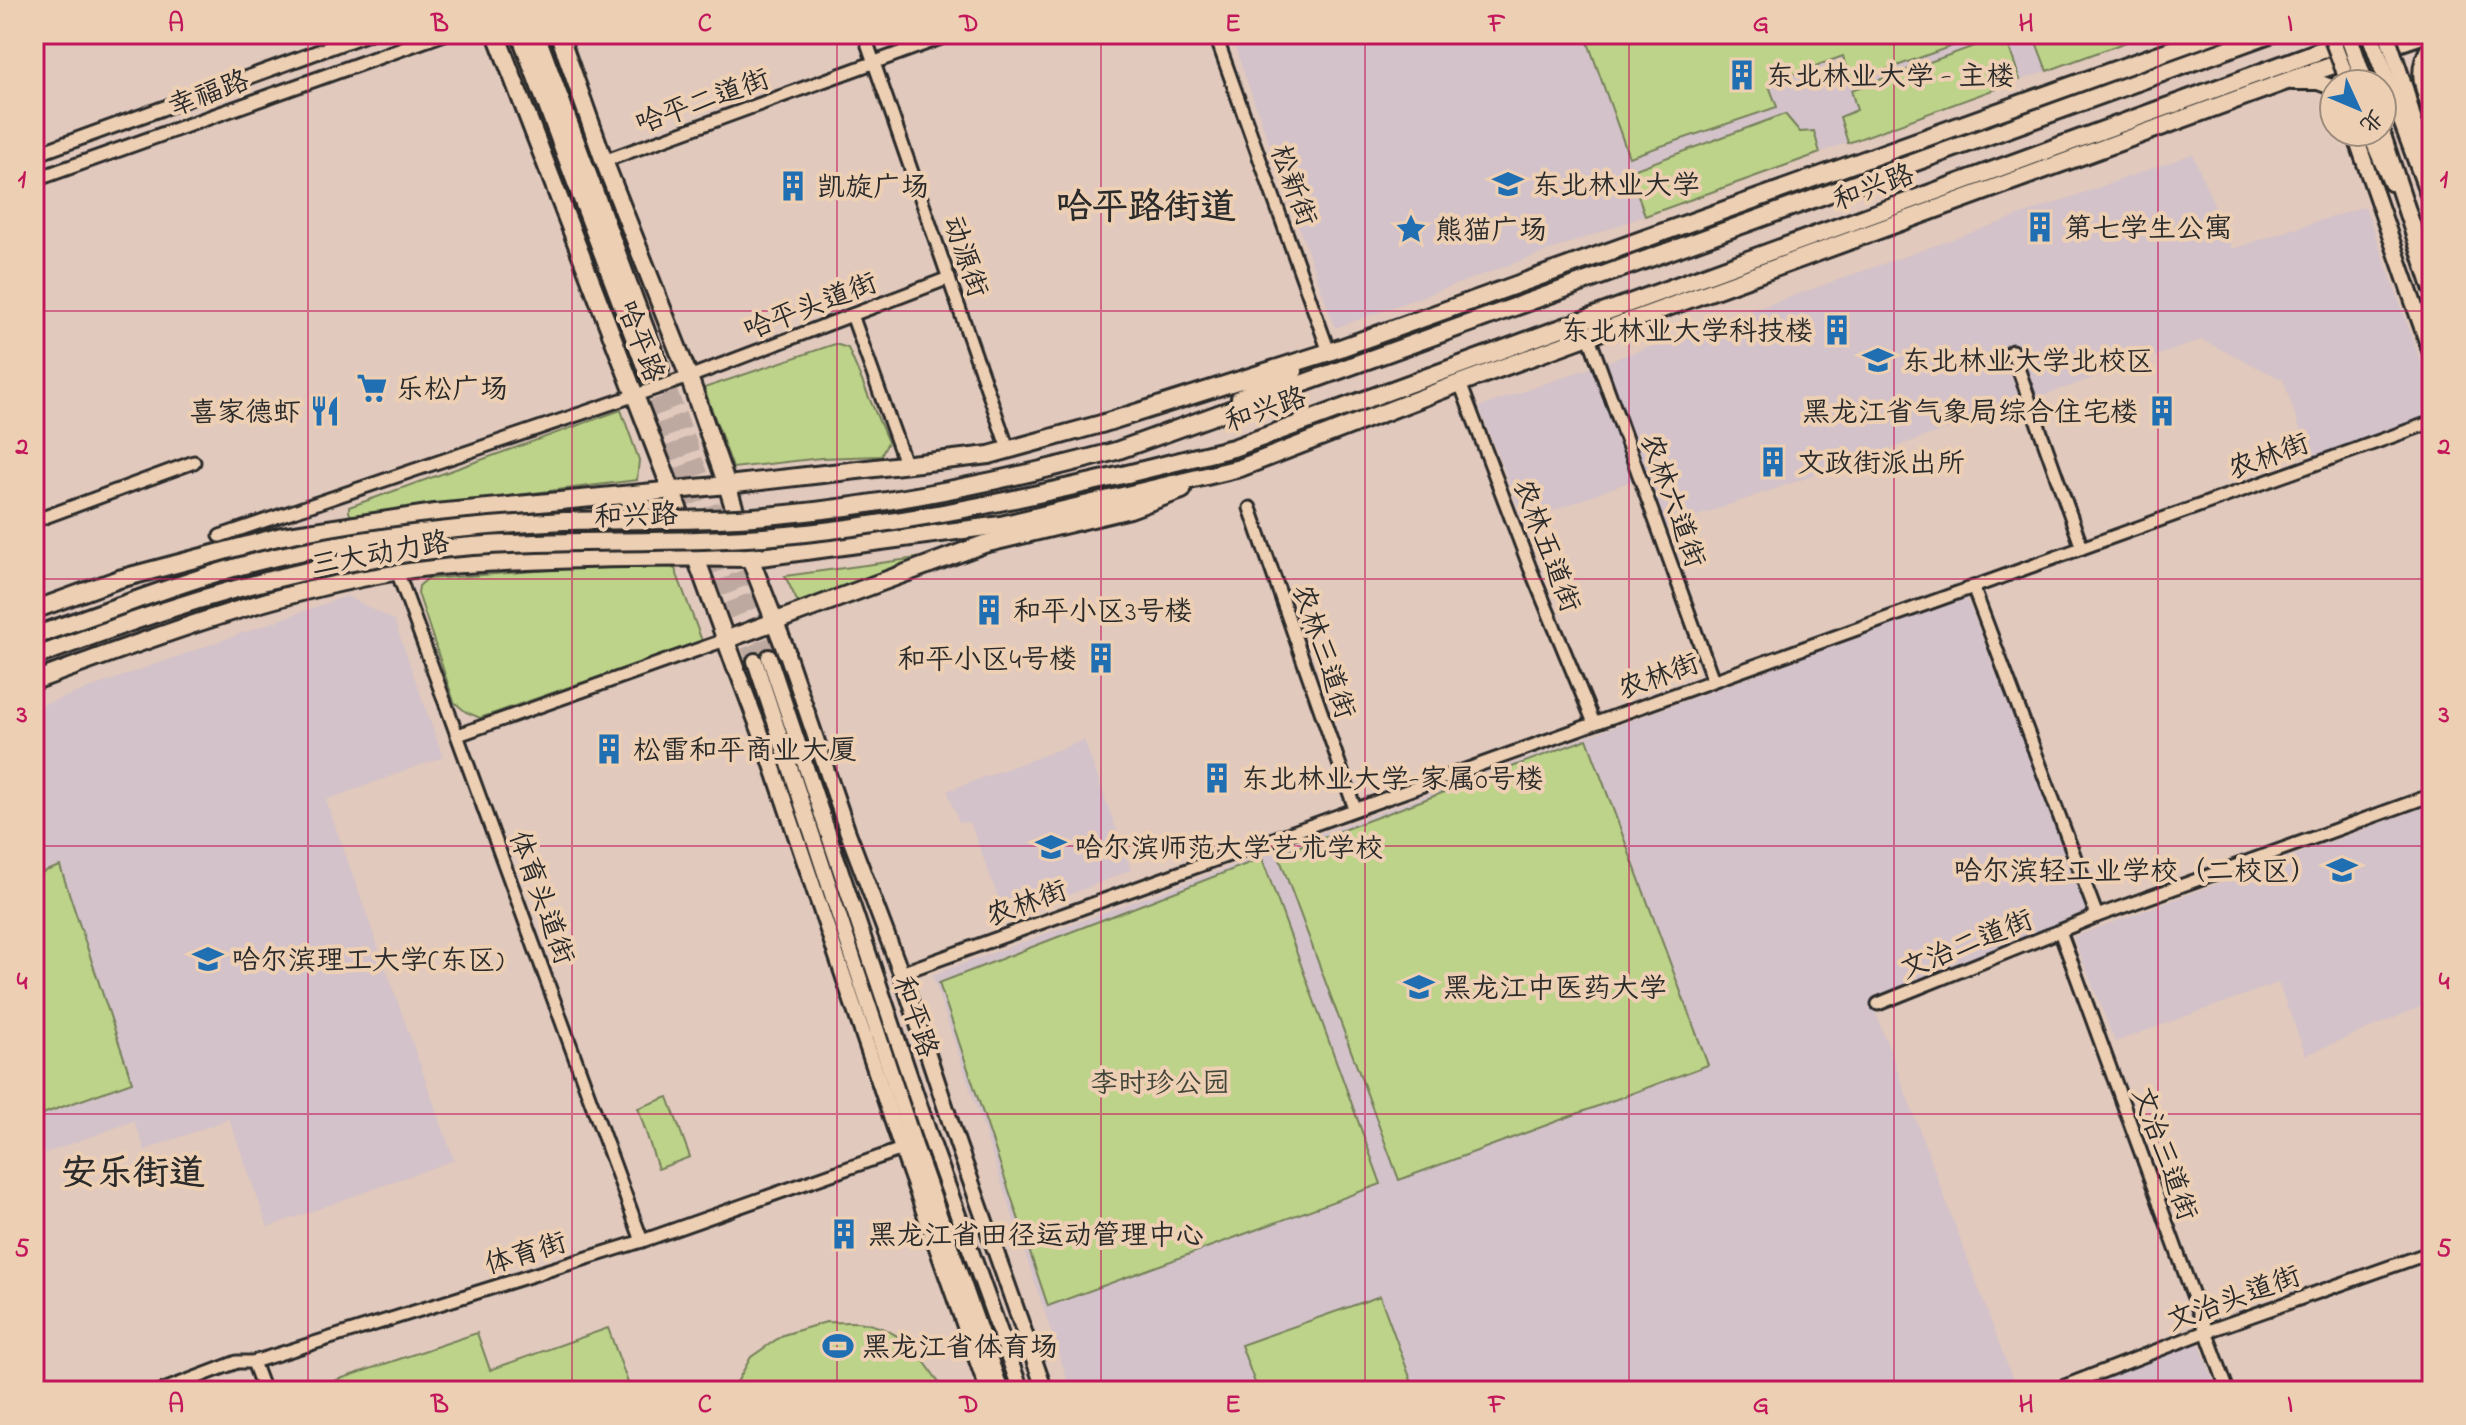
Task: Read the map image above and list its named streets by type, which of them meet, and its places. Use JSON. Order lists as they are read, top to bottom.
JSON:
{
  "streets": {
    "highway": ["和兴路", "哈平路", "三大动力路"],
    "main road": ["幸福路", "和平路"],
    "street": [
      "哈平二道街",
      "松新街",
      "动源街",
      "哈平头道街",
      "农林街",
      "农林六道街",
      "农林五道街",
      "农林三道街",
      "体育头道街",
      "文治二道街",
      "文治三道街",
      "体育街",
      "文治头道街"
    ]
  },
  "crossings": [
    ["哈平二道街", "动源街"],
    ["哈平二道街", "哈平路"],
    ["松新街", "和兴路"],
    ["和兴路", "动源街"],
    ["和兴路", "哈平路"],
    ["和兴路", "农林六道街"],
    ["和兴路", "农林五道街"],
    ["和兴路", "三大动力路"],
    ["动源街", "哈平头道街"],
    ["哈平头道街", "哈平路"],
    ["哈平路", "三大动力路"],
    ["哈平路", "和平路"],
    ["农林街", "农林六道街"],
    ["农林街", "农林五道街"],
    ["农林街", "农林三道街"],
    ["三大动力路", "体育头道街"],
    ["体育头道街", "体育街"],
    ["文治二道街", "文治三道街"],
    ["文治三道街", "文治头道街"]
  ],
  "districts": ["哈平路街道", "安乐街道"],
  "parks": ["李时珍公园"],
  "places": {
    "building": [
      "东北林业大学 - 主楼",
      "凯旋广场",
      "第七学生公寓",
      "东北林业大学科技楼",
      "黑龙江省气象局综合住宅楼",
      "文政街派出所",
      "和平小区3号楼",
      "和平小区4号楼",
      "松雷和平商业大厦",
      "东北林业大学-家属0号楼",
      "黑龙江省田径运动管理中心"
    ],
    "school or university": [
      "东北林业大学",
      "东北林业大学北校区",
      "哈尔滨师范大学艺术学校",
      "哈尔滨轻工业学校（二校区）",
      "哈尔滨理工大学(东区)",
      "黑龙江中医药大学"
    ],
    "place": ["熊猫广场"],
    "supermarket": ["乐松广场"],
    "restaurant": ["喜家德虾"],
    "sports": ["黑龙江省体育场"]
  },
  "north": "bottom right",
  "grid": {
    "columns": [
      "A",
      "B",
      "C",
      "D",
      "E",
      "F",
      "G",
      "H",
      "I"
    ],
    "rows": [
      "1",
      "2",
      "3",
      "4",
      "5"
    ]
  }
}
